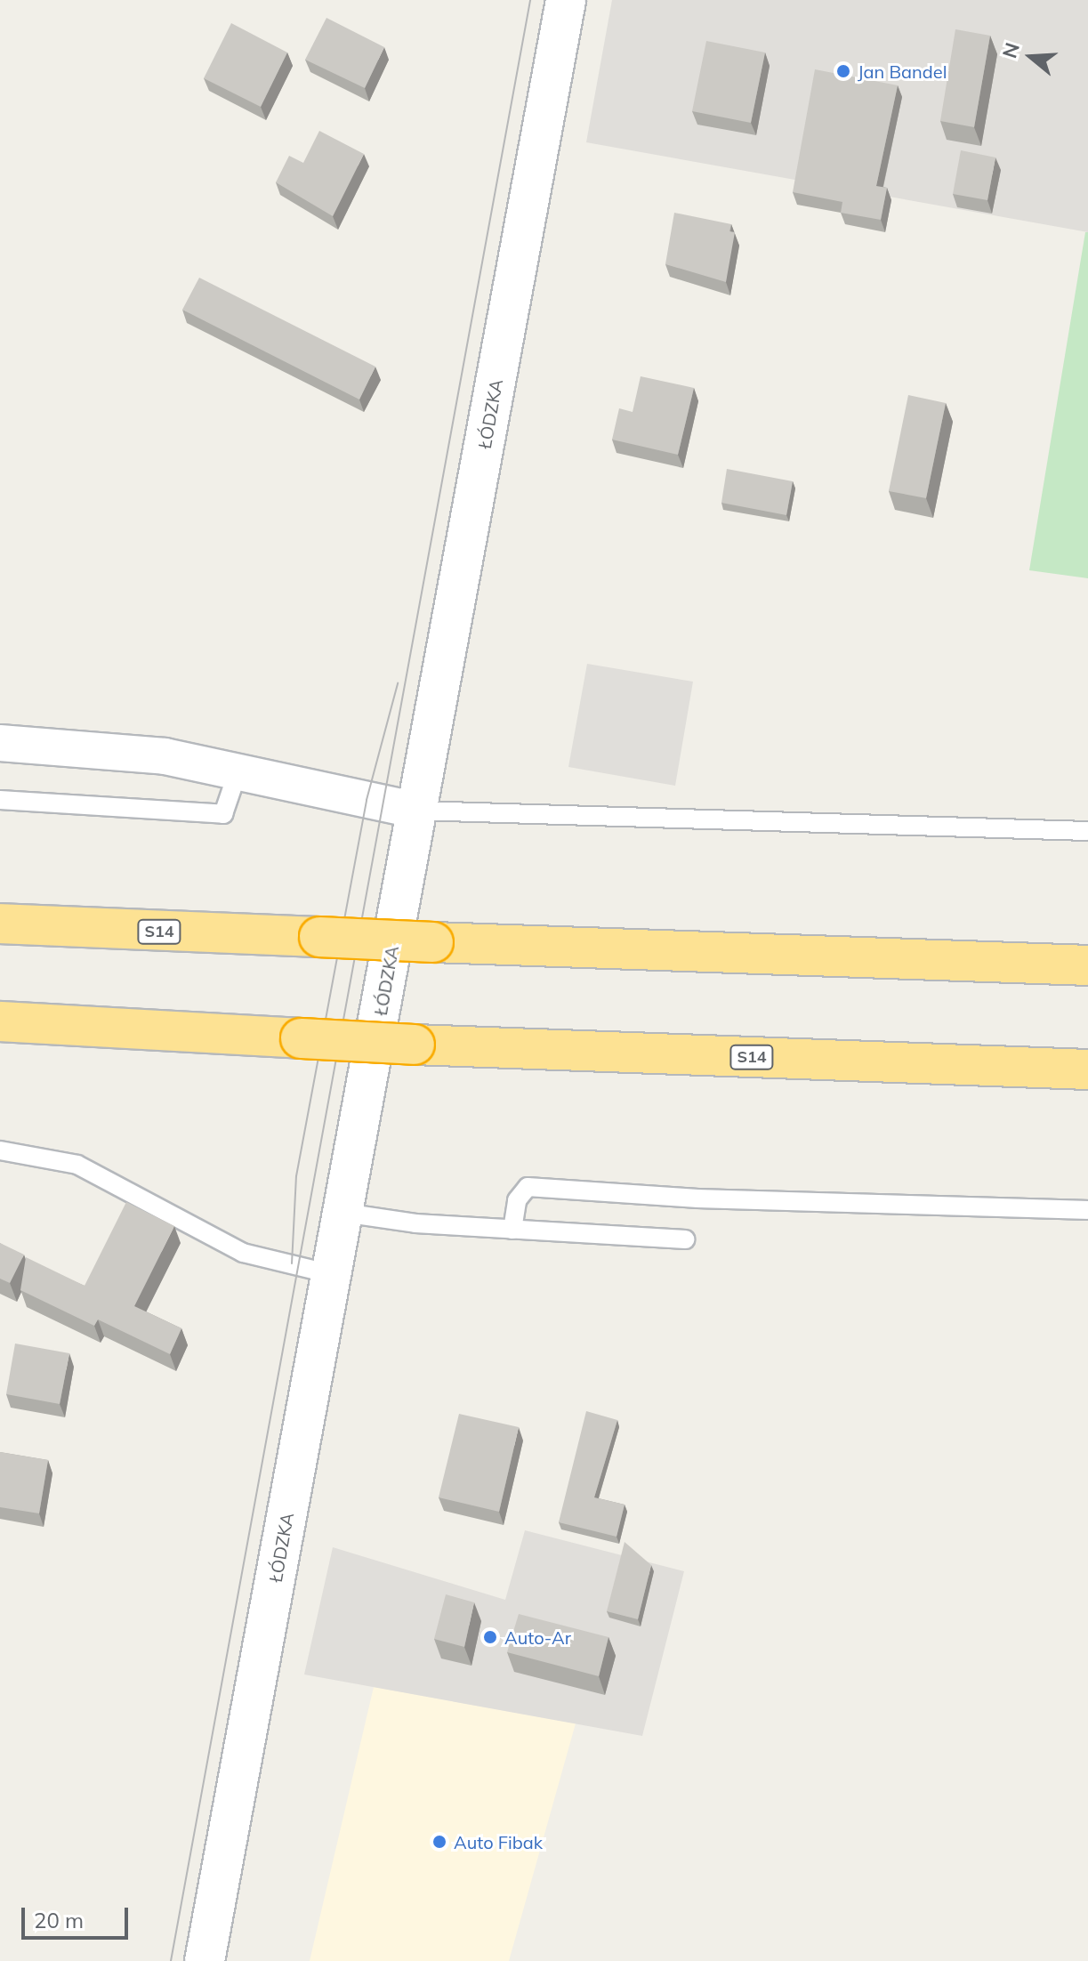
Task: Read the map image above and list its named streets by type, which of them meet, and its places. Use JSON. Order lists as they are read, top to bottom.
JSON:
{
  "streets": {
    "highway": ["S14"],
    "main road": ["ŁÓDZKA"]
  },
  "places": ["Jan Bandel", "Auto-Ar", "Auto Fibak"],
  "scale_bar": "20 m",
  "north": "left"
}
